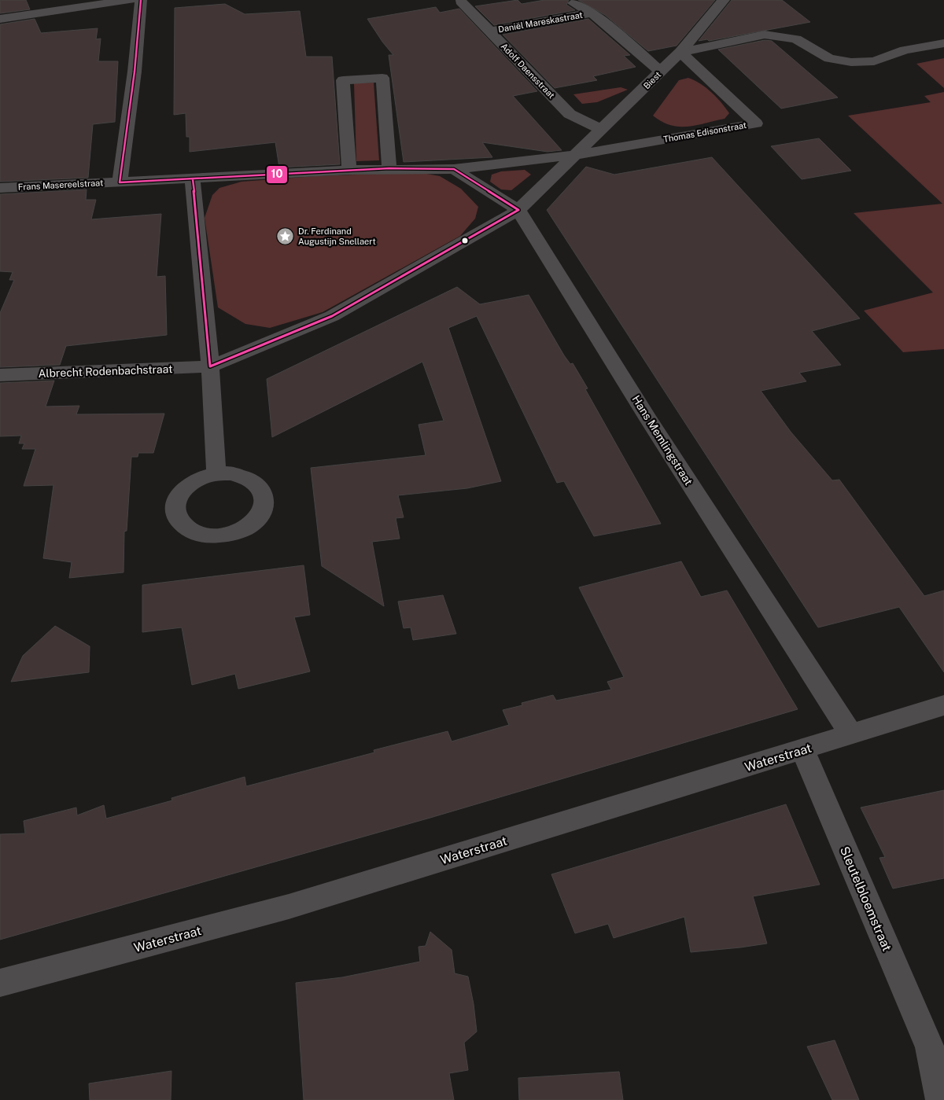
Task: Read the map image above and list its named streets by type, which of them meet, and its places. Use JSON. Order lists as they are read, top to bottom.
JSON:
{
  "streets": {
    "street": [
      "Daniël Mareskastraat",
      "Adolf Daensstraat",
      "Biest",
      "Thomas Edisonstraat",
      "Frans Masereelstraat",
      "Albrecht Rodenbachstraat",
      "Hans Memlingstraat",
      "Waterstraat",
      "Sleutelbloemstraat"
    ]
  },
  "crossings": [
    ["Daniël Mareskastraat", "Adolf Daensstraat"],
    ["Daniël Mareskastraat", "Biest"],
    ["Adolf Daensstraat", "Biest"],
    ["Biest", "Thomas Edisonstraat"],
    ["Biest", "Frans Masereelstraat"],
    ["Thomas Edisonstraat", "Frans Masereelstraat"],
    ["Hans Memlingstraat", "Waterstraat"],
    ["Waterstraat", "Sleutelbloemstraat"]
  ],
  "places": {
    "place": ["Dr. Ferdinand Augustijn Snellaert"]
  },
  "lines": ["transit line 10"]
}
